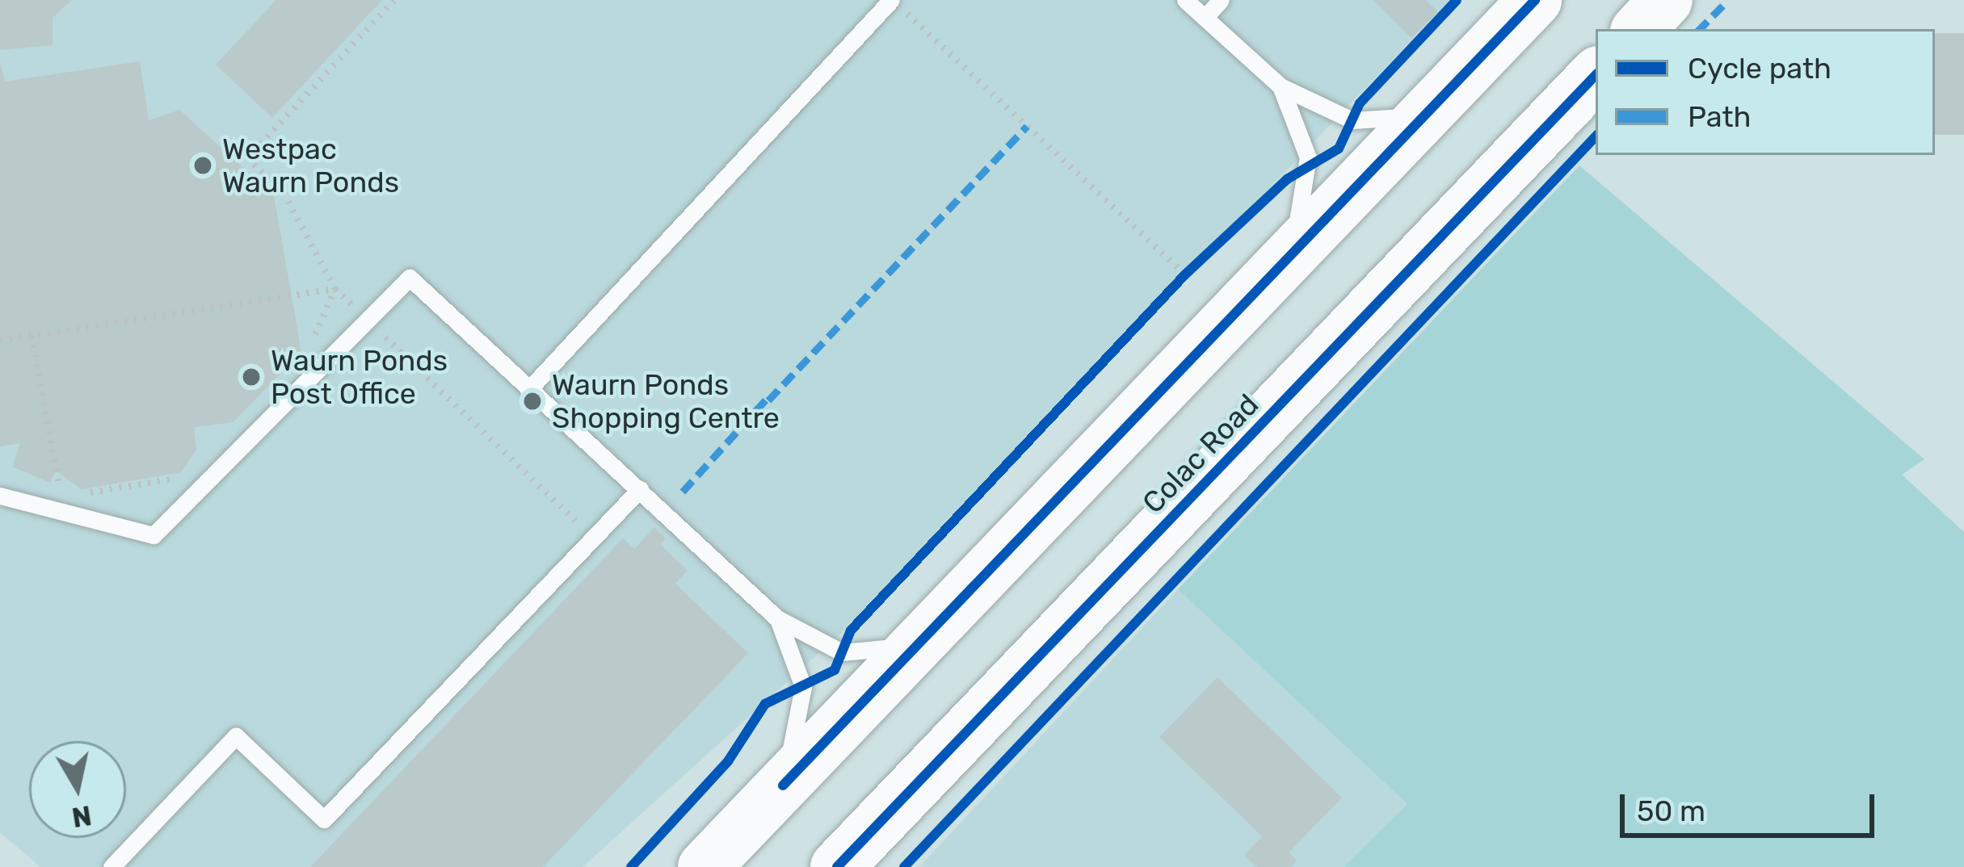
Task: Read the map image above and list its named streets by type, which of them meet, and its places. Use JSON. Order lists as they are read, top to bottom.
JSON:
{
  "streets": {
    "highway": ["Colac Road"]
  },
  "places": ["Westpac Waurn Ponds", "Waurn Ponds Post Office", "Waurn Ponds Shopping Centre"],
  "legend": ["Cycle path", "Path"],
  "scale_bar": "50 m",
  "north": "bottom"
}
